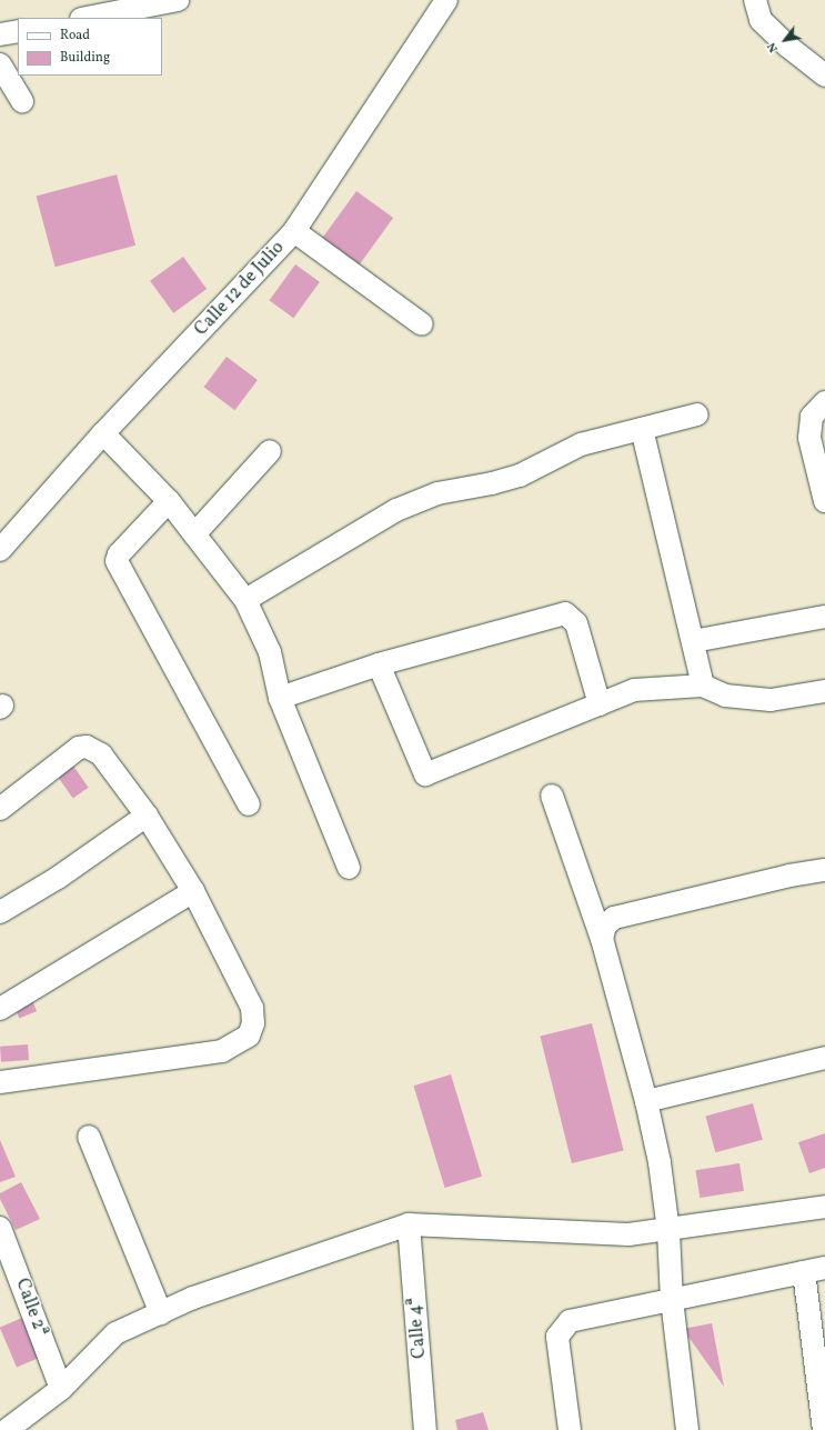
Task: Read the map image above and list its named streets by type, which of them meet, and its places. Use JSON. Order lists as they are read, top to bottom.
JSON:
{
  "streets": {
    "street": ["Calle 12 de Julio", "Calle 2ª", "Calle 4ª"]
  },
  "legend": ["Road", "Building"],
  "north": "bottom left"
}
